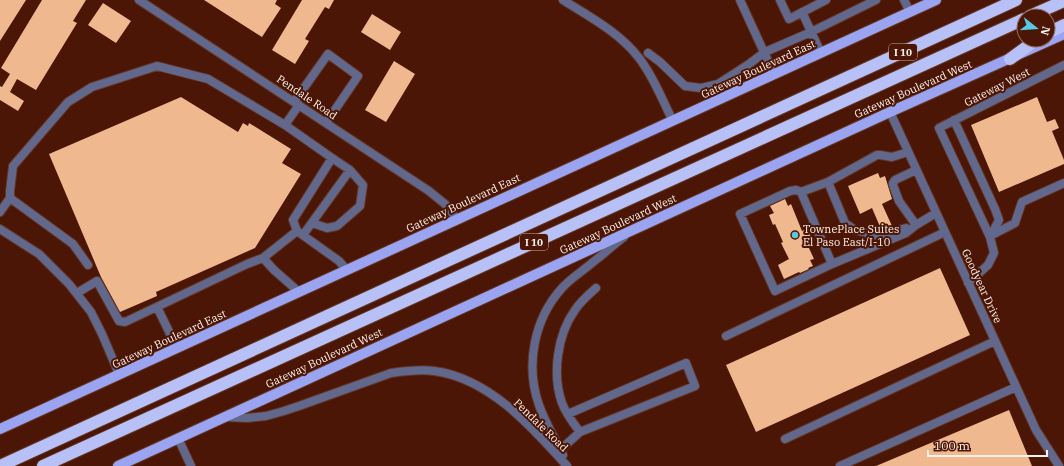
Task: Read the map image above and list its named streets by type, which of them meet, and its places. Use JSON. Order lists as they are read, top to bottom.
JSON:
{
  "streets": {
    "highway": ["I 10"],
    "main road": ["Gateway Boulevard East", "Gateway Boulevard West"],
    "street": ["Gateway West", "Pendale Road", "Goodyear Drive"]
  },
  "crossings": [
    ["Gateway Boulevard East", "Pendale Road"],
    ["Gateway Boulevard West", "Pendale Road"],
    ["Gateway Boulevard West", "Goodyear Drive"]
  ],
  "places": ["TownePlace Suites El Paso East/I-10"],
  "scale_bar": "100 m",
  "north": "right"
}
